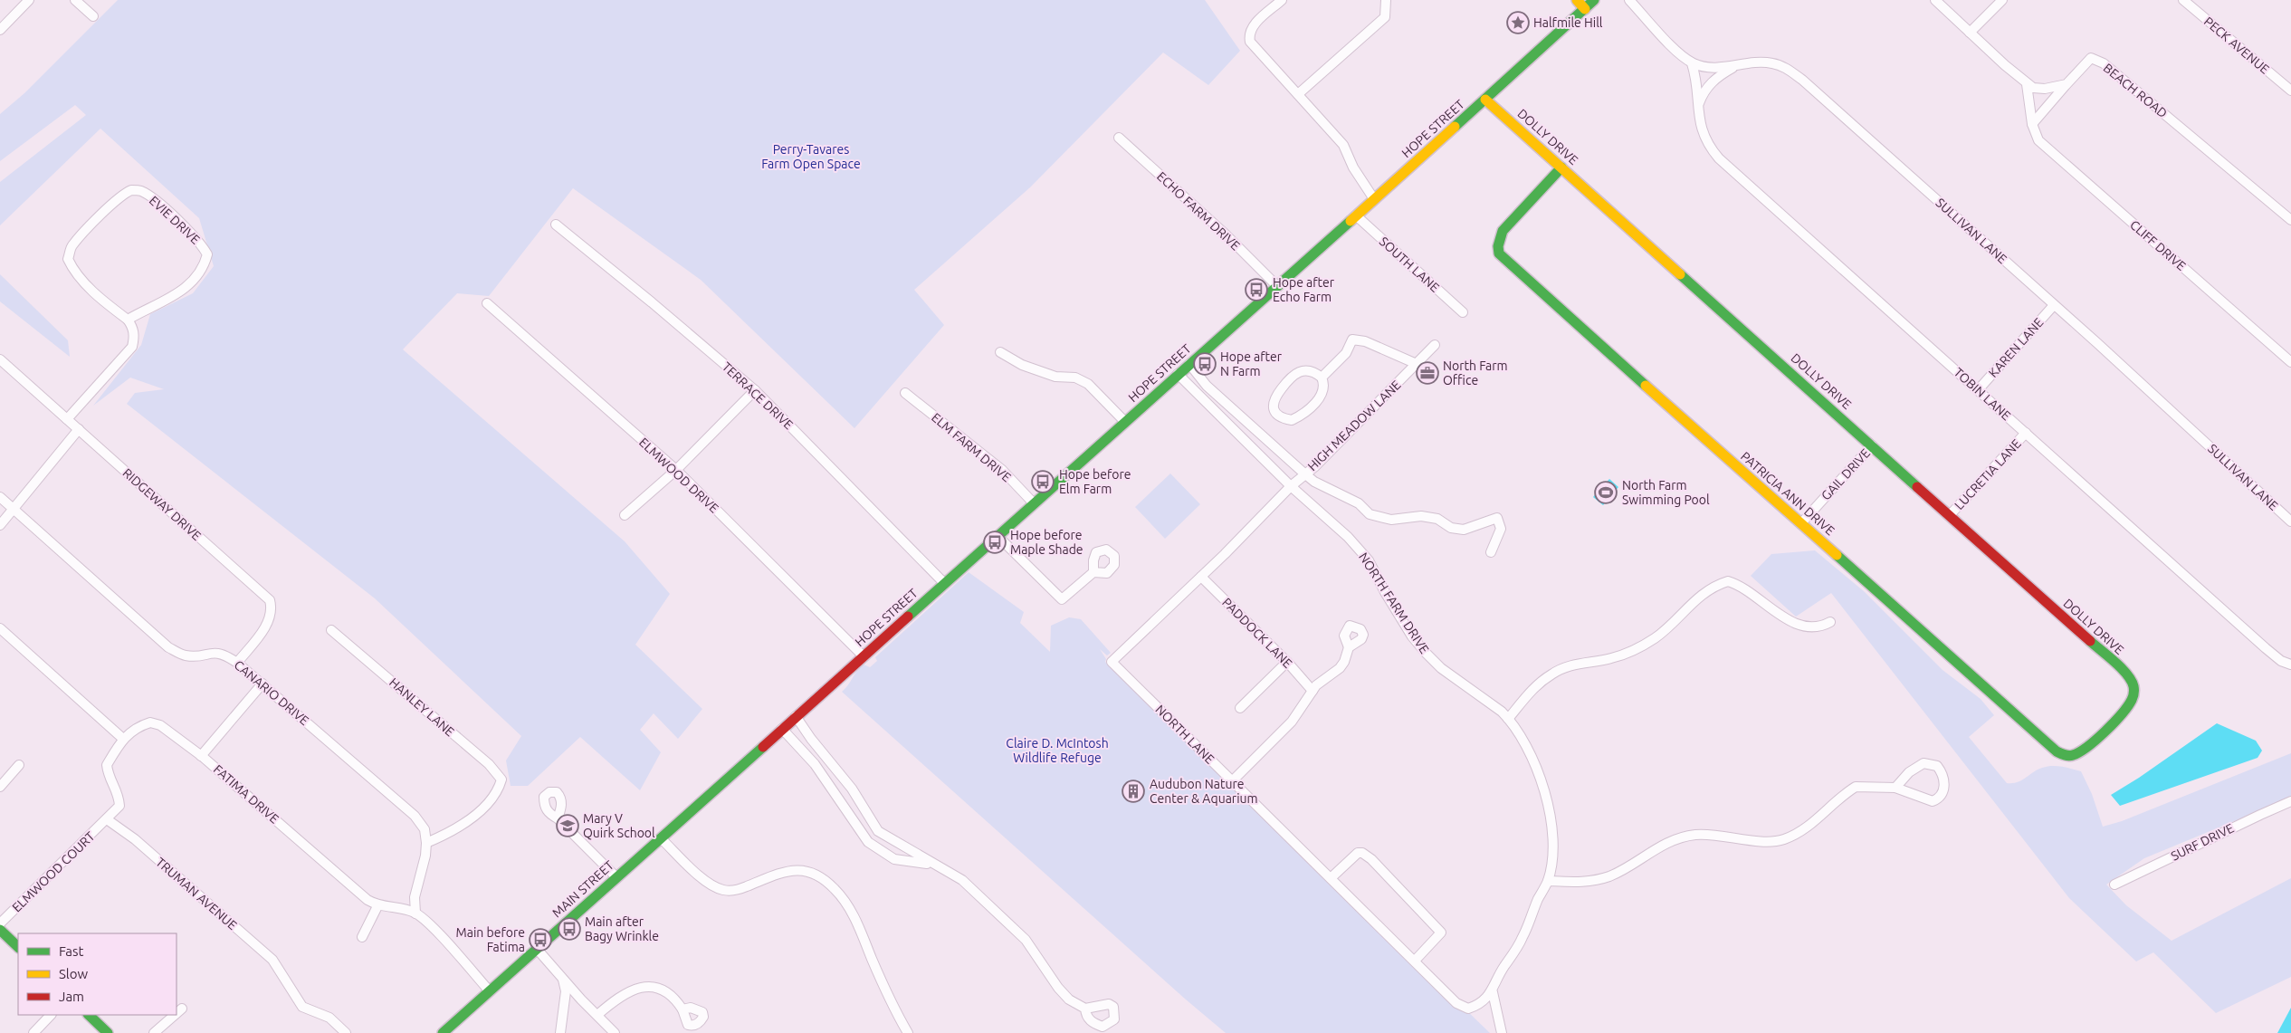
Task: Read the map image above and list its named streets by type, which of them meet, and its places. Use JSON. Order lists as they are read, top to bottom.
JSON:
{
  "streets": {
    "street": [
      "PECK AVENUE",
      "BEACH ROAD",
      "HOPE STREET",
      "DOLLY DRIVE",
      "ECHO FARM DRIVE",
      "EVIE DRIVE",
      "SULLIVAN LANE",
      "CLIFF DRIVE",
      "SOUTH LANE",
      "KAREN LANE",
      "TOBIN LANE",
      "TERRACE DRIVE",
      "HIGH MEADOW LANE",
      "ELM FARM DRIVE",
      "GAIL DRIVE",
      "LUCRETIA LANE",
      "ELMWOOD DRIVE",
      "PATRICIA ANN DRIVE",
      "RIDGEWAY DRIVE",
      "NORTH FARM DRIVE",
      "PADDOCK LANE",
      "CANARIO DRIVE",
      "HANLEY LANE",
      "NORTH LANE",
      "FATIMA DRIVE",
      "SURF DRIVE",
      "ELMWOOD COURT",
      "MAIN STREET",
      "TRUMAN AVENUE"
    ]
  },
  "crossings": [
    ["HOPE STREET", "DOLLY DRIVE"],
    ["HOPE STREET", "ECHO FARM DRIVE"],
    ["HOPE STREET", "SOUTH LANE"],
    ["HOPE STREET", "TERRACE DRIVE"],
    ["HOPE STREET", "ELM FARM DRIVE"],
    ["HOPE STREET", "ELMWOOD DRIVE"],
    ["HOPE STREET", "NORTH FARM DRIVE"],
    ["HOPE STREET", "MAIN STREET"],
    ["DOLLY DRIVE", "GAIL DRIVE"],
    ["DOLLY DRIVE", "LUCRETIA LANE"],
    ["DOLLY DRIVE", "PATRICIA ANN DRIVE"],
    ["SULLIVAN LANE", "KAREN LANE"],
    ["SULLIVAN LANE", "TOBIN LANE"],
    ["KAREN LANE", "TOBIN LANE"],
    ["TOBIN LANE", "LUCRETIA LANE"],
    ["HIGH MEADOW LANE", "NORTH FARM DRIVE"],
    ["HIGH MEADOW LANE", "NORTH LANE"],
    ["GAIL DRIVE", "PATRICIA ANN DRIVE"],
    ["RIDGEWAY DRIVE", "CANARIO DRIVE"],
    ["NORTH FARM DRIVE", "NORTH LANE"],
    ["PADDOCK LANE", "NORTH LANE"],
    ["CANARIO DRIVE", "HANLEY LANE"],
    ["ELMWOOD COURT", "TRUMAN AVENUE"]
  ],
  "parks": ["Perry-Tavares Farm Open Space", "Claire D. McIntosh Wildlife Refuge"],
  "places": {
    "place": ["Halfmile Hill"],
    "bus stop": [
      "Hope after Echo Farm",
      "Hope after N Farm",
      "Hope before Elm Farm",
      "Hope before Maple Shade",
      "Main after Bagy Wrinkle",
      "Main before Fatima"
    ],
    "office": ["North Farm Office"],
    "sports": ["North Farm Swimming Pool"],
    "building": ["Audubon Nature Center & Aquarium"],
    "school or university": ["Mary V Quirk School"]
  },
  "legend": ["Fast", "Slow", "Jam"]
}
